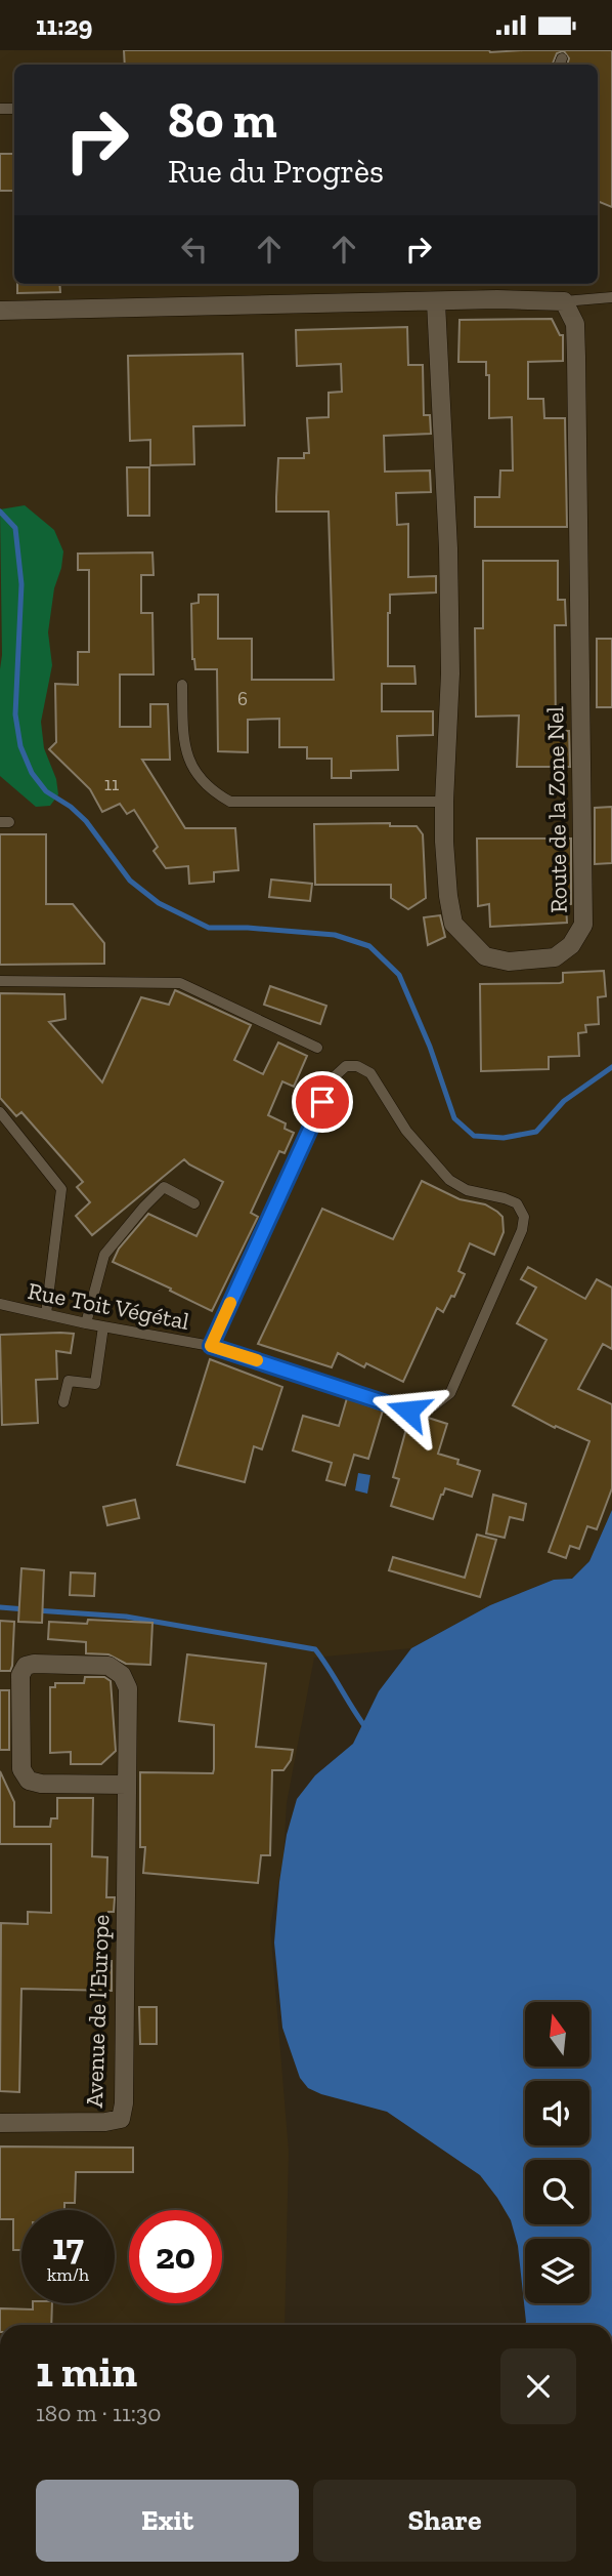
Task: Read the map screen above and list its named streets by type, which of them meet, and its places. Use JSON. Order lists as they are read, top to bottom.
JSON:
{
  "streets": {
    "street": ["Route de la Zone Nel", "Avenue de l’Europe"],
    "lane": ["Rue Toit Végétal"]
  },
  "house_numbers": ["6", "11"],
  "north": "top",
  "page": {
    "status": "11:29",
    "turn": ["80 m", "Rue du Progrès"],
    "speed": "17 km/h",
    "limit": "20",
    "heading": ["1 min", "180 m · 11:30"],
    "buttons": ["Exit", "Share"]
  }
}
